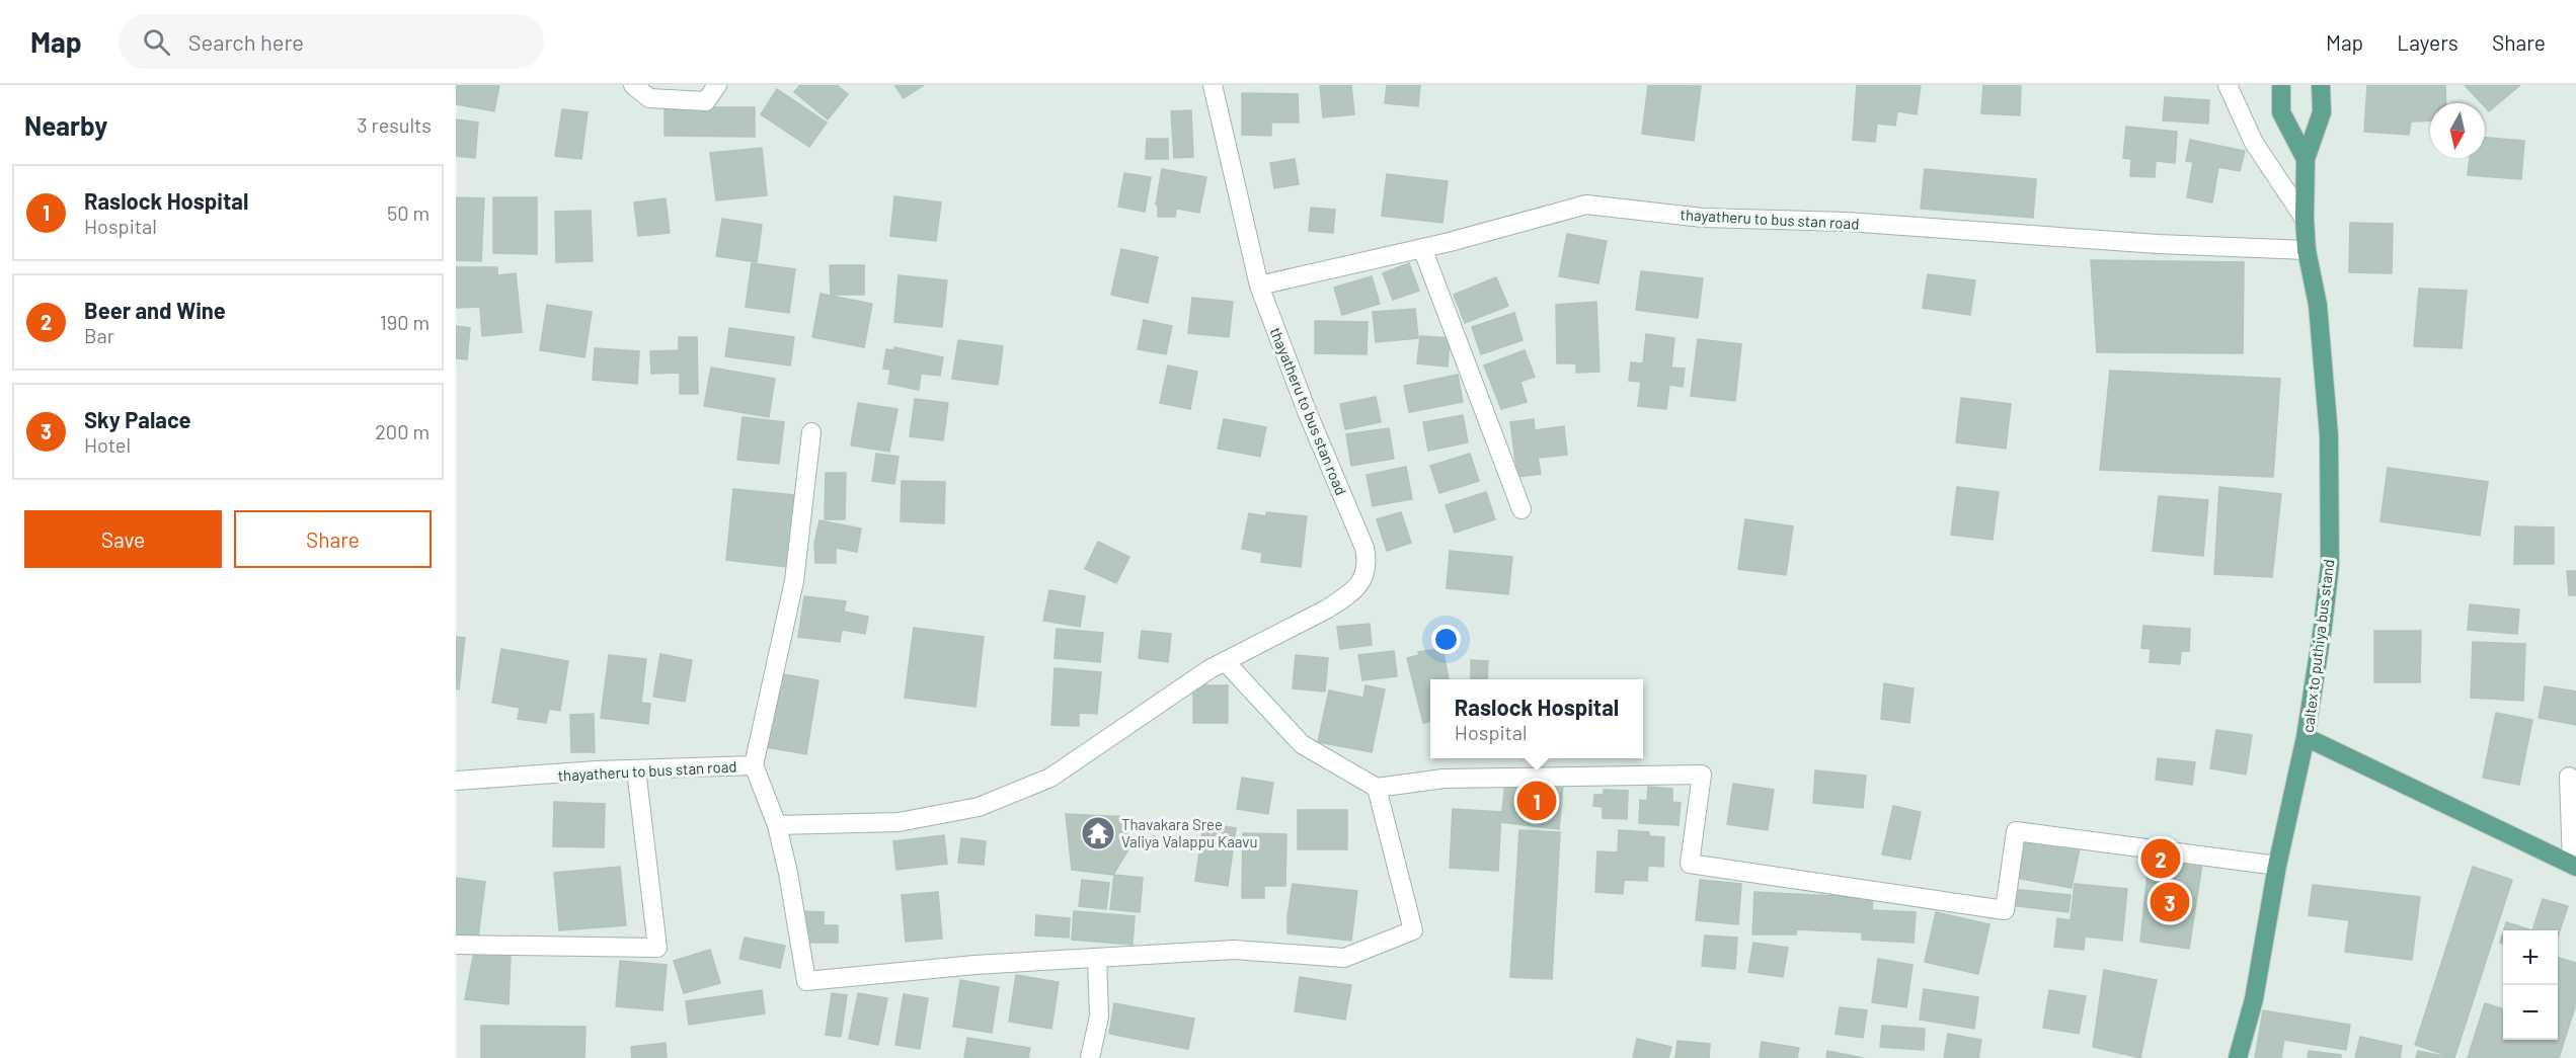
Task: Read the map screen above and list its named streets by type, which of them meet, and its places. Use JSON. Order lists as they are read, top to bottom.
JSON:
{
  "streets": {
    "main road": ["caltex to puthiya bus stand"],
    "street": ["thayatheru to bus stan road"]
  },
  "crossings": [
    ["thayatheru to bus stan road", "caltex to puthiya bus stand"]
  ],
  "places": {
    "temple": ["Thavakara Sree Valiya Valappu Kaavu"]
  },
  "north": "bottom",
  "page": {
    "header": "Map",
    "search": "Search here",
    "nav": ["Map", "Layers", "Share"],
    "heading": ["Nearby", "3 results"],
    "list": [
      {
        "mark": "1",
        "name": "Raslock Hospital",
        "note": "Hospital",
        "value": "50 m"
      },
      {
        "mark": "2",
        "name": "Beer and Wine",
        "note": "Bar",
        "value": "190 m"
      },
      {
        "mark": "3",
        "name": "Sky Palace",
        "note": "Hotel",
        "value": "200 m"
      }
    ],
    "buttons": ["Save", "Share"],
    "popup": ["Raslock Hospital", "Hospital"],
    "pins": ["1", "2", "3"],
    "map_buttons": ["+", "−"]
  }
}
